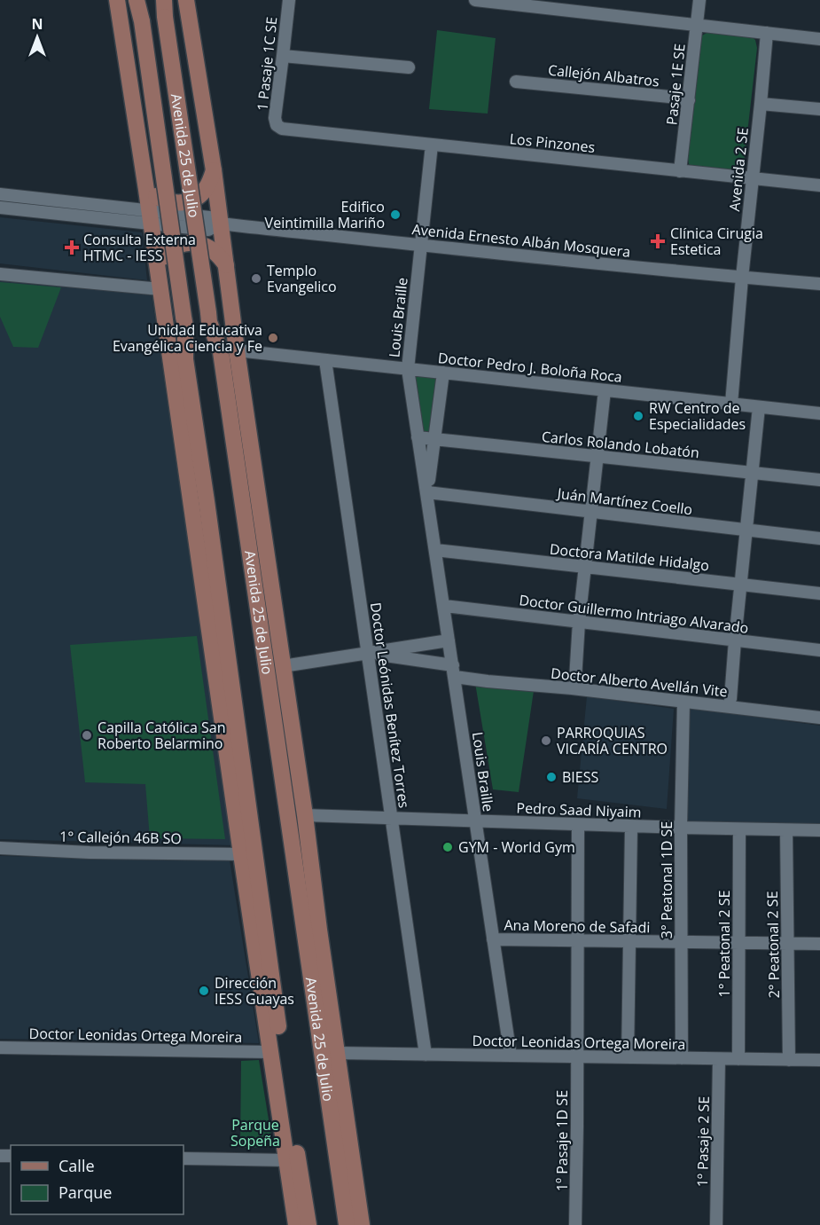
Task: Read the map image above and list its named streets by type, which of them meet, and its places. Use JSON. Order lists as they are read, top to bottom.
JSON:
{
  "streets": {
    "main road": ["Avenida 25 de Julio"],
    "street": [
      "1 Pasaje 1C SE",
      "Callejón Albatros",
      "Pasaje 1E SE",
      "Los Pinzones",
      "Avenida 2 SE",
      "Avenida Ernesto Albán Mosquera",
      "Louis Braille",
      "Doctor Pedro J. Boloña Roca",
      "Carlos Rolando Lobatón",
      "Juán Martínez Coello",
      "Doctora Matilde Hidalgo",
      "Doctor Guillermo Intriago Alvarado",
      "Doctor Alberto Avellán Vite",
      "Doctor Leónidas Benítez Torres",
      "Pedro Saad Niyaim",
      "1° Callejón 46B SO",
      "3° Peatonal 1D SE",
      "Ana Moreno de Safadi",
      "1° Peatonal 2 SE",
      "2° Peatonal 2 SE",
      "Doctor Leonidas Ortega Moreira",
      "1º Pasaje 1D SE",
      "1º Pasaje 2 SE"
    ]
  },
  "crossings": [
    ["1 Pasaje 1C SE", "Los Pinzones"],
    ["Callejón Albatros", "Pasaje 1E SE"],
    ["Pasaje 1E SE", "Los Pinzones"],
    ["Los Pinzones", "Avenida 2 SE"],
    ["Los Pinzones", "Louis Braille"],
    ["Avenida 25 de Julio", "Avenida Ernesto Albán Mosquera"],
    ["Avenida 25 de Julio", "Doctor Pedro J. Boloña Roca"],
    ["Avenida 25 de Julio", "Doctor Alberto Avellán Vite"],
    ["Avenida 25 de Julio", "Pedro Saad Niyaim"],
    ["Avenida 25 de Julio", "Doctor Leonidas Ortega Moreira"],
    ["Avenida 2 SE", "Avenida Ernesto Albán Mosquera"],
    ["Avenida 2 SE", "Doctor Pedro J. Boloña Roca"],
    ["Avenida Ernesto Albán Mosquera", "Louis Braille"],
    ["Louis Braille", "Doctor Pedro J. Boloña Roca"],
    ["Louis Braille", "Carlos Rolando Lobatón"],
    ["Louis Braille", "Juán Martínez Coello"],
    ["Louis Braille", "Doctora Matilde Hidalgo"],
    ["Louis Braille", "Doctor Guillermo Intriago Alvarado"],
    ["Louis Braille", "Doctor Alberto Avellán Vite"],
    ["Louis Braille", "Pedro Saad Niyaim"],
    ["Louis Braille", "Ana Moreno de Safadi"],
    ["Louis Braille", "Doctor Leonidas Ortega Moreira"],
    ["Doctor Pedro J. Boloña Roca", "Doctor Leónidas Benítez Torres"],
    ["Doctor Alberto Avellán Vite", "Doctor Leónidas Benítez Torres"],
    ["Doctor Alberto Avellán Vite", "3° Peatonal 1D SE"],
    ["Doctor Leónidas Benítez Torres", "Pedro Saad Niyaim"],
    ["Doctor Leónidas Benítez Torres", "Doctor Leonidas Ortega Moreira"],
    ["Pedro Saad Niyaim", "3° Peatonal 1D SE"],
    ["Pedro Saad Niyaim", "1° Peatonal 2 SE"],
    ["Pedro Saad Niyaim", "2° Peatonal 2 SE"],
    ["Pedro Saad Niyaim", "1º Pasaje 1D SE"],
    ["3° Peatonal 1D SE", "Ana Moreno de Safadi"],
    ["3° Peatonal 1D SE", "Doctor Leonidas Ortega Moreira"],
    ["Ana Moreno de Safadi", "1° Peatonal 2 SE"],
    ["Ana Moreno de Safadi", "2° Peatonal 2 SE"],
    ["Ana Moreno de Safadi", "1º Pasaje 1D SE"],
    ["1° Peatonal 2 SE", "Doctor Leonidas Ortega Moreira"],
    ["2° Peatonal 2 SE", "Doctor Leonidas Ortega Moreira"],
    ["Doctor Leonidas Ortega Moreira", "1º Pasaje 1D SE"],
    ["Doctor Leonidas Ortega Moreira", "1º Pasaje 2 SE"]
  ],
  "parks": ["Parque Sopeña"],
  "places": {
    "other": [
      "Edifico Veintimilla Mariño",
      "Templo Evangelico",
      "Unidad Educativa Evangélica Ciencia y Fe",
      "RW Centro de Especialidades",
      "Capilla Católica San Roberto Belarmino",
      "PARROQUIAS VICARÍA CENTRO",
      "BIESS",
      "GYM - World Gym",
      "Dirección IESS Guayas"
    ],
    "health": ["Clínica Cirugia Estetica", "Consulta Externa HTMC - IESS"]
  },
  "legend": ["Calle", "Parque"],
  "north": "top"
}
